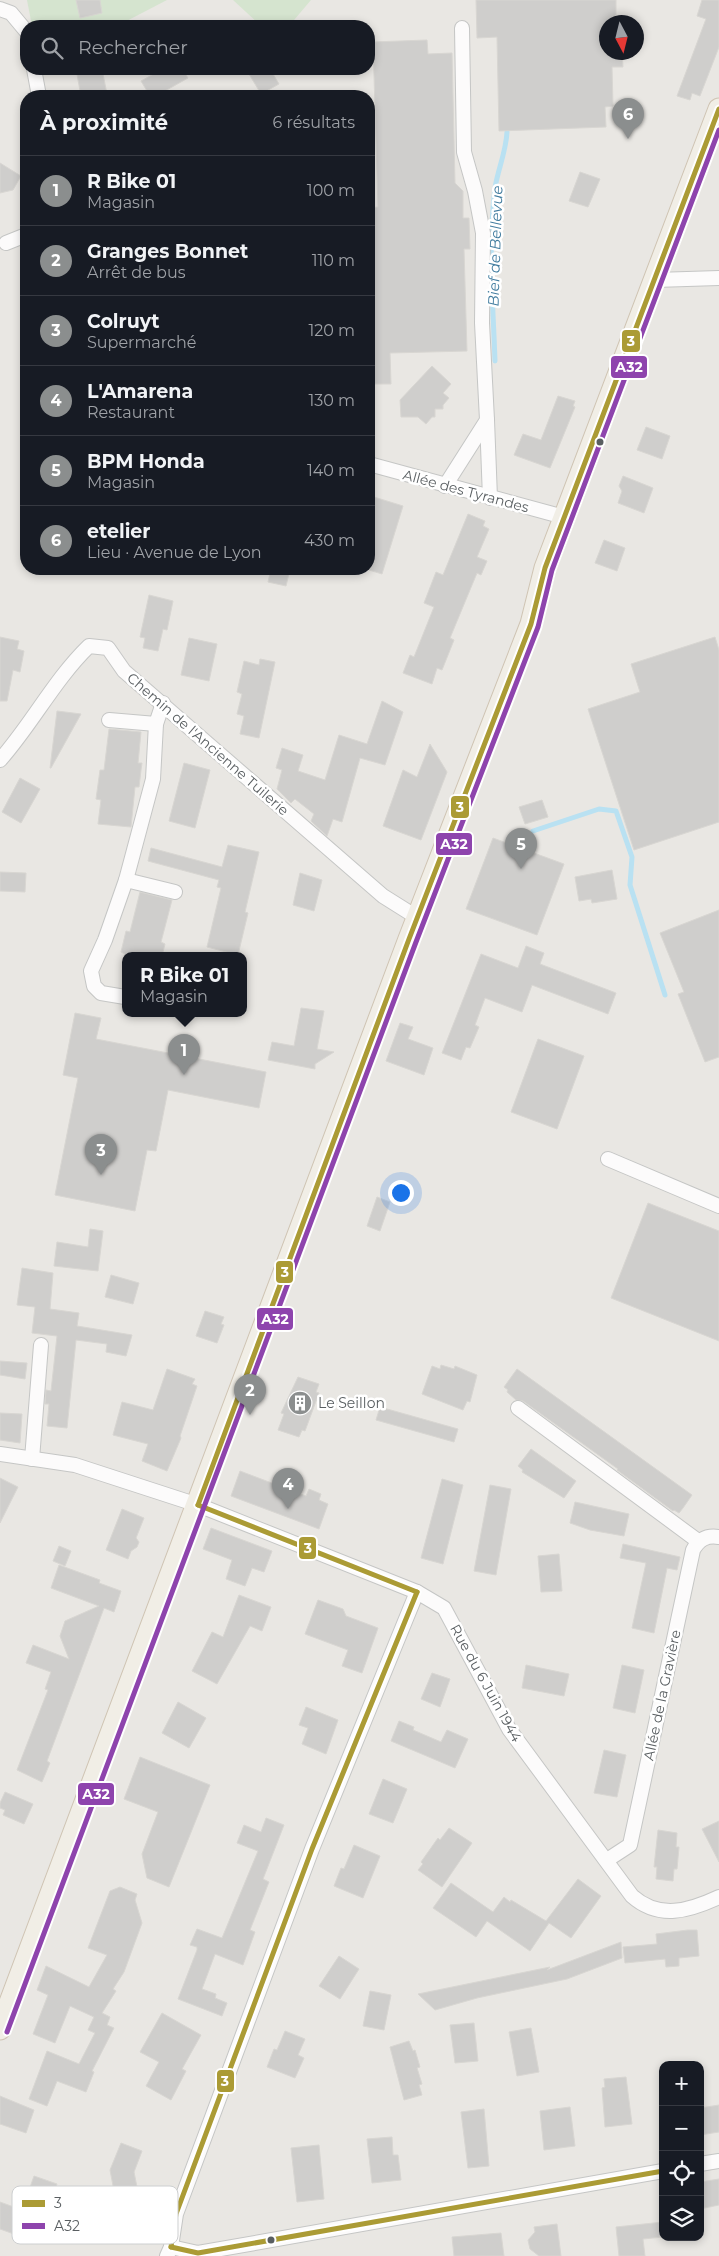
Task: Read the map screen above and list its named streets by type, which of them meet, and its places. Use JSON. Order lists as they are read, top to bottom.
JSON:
{
  "streets": {
    "street": [
      "Allée des Tyrandes",
      "Chemin de l'Ancienne Tuilerie",
      "Rue du 6 Juin 1944",
      "Allée de la Gravière"
    ]
  },
  "crossings": [
    ["Rue du 6 Juin 1944", "Allée de la Gravière"]
  ],
  "water": ["Bief de Bellevue"],
  "places": {
    "building": ["Le Seillon"]
  },
  "lines": ["transit line 3", "transit line A32"],
  "legend": ["3", "A32"],
  "north": "bottom",
  "page": {
    "search": "Rechercher",
    "heading": ["À proximité", "6 résultats"],
    "pins": [
      "6",
      "5",
      "1",
      "3",
      "2",
      "4"
    ],
    "list": [
      {
        "mark": "1",
        "name": "R Bike 01",
        "note": "Magasin",
        "value": "100 m"
      },
      {
        "mark": "2",
        "name": "Granges Bonnet",
        "note": "Arrêt de bus",
        "value": "110 m"
      },
      {
        "mark": "3",
        "name": "Colruyt",
        "note": "Supermarché",
        "value": "120 m"
      },
      {
        "mark": "4",
        "name": "L'Amarena",
        "note": "Restaurant",
        "value": "130 m"
      },
      {
        "mark": "5",
        "name": "BPM Honda",
        "note": "Magasin",
        "value": "140 m"
      },
      {
        "mark": "6",
        "name": "etelier",
        "note": "Lieu · Avenue de Lyon",
        "value": "430 m"
      }
    ],
    "popup": ["R Bike 01", "Magasin"],
    "map_buttons": ["+", "−"]
  }
}
